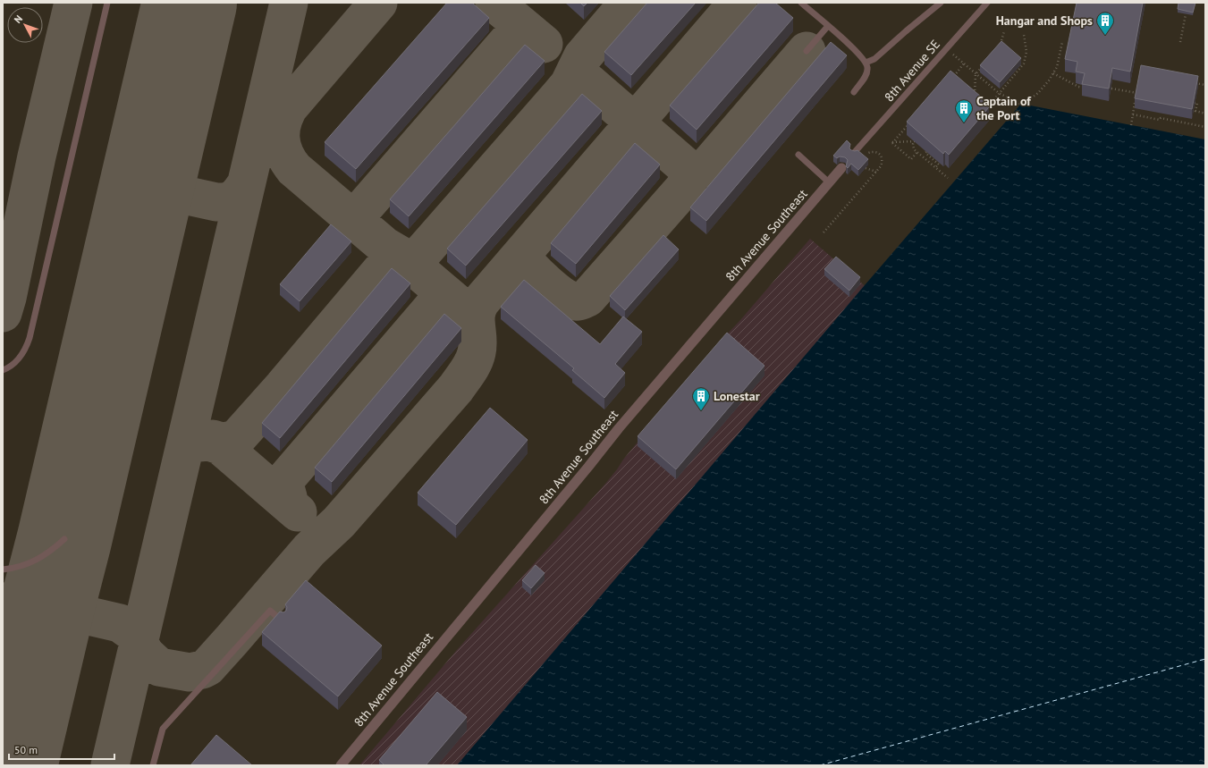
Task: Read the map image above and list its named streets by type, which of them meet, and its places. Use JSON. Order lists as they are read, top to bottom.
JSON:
{
  "streets": {
    "street": ["8th Avenue Southeast"],
    "lane": ["8th Avenue SE"]
  },
  "places": {
    "building": ["Hangar and Shops", "Captain of the Port", "Lonestar"]
  },
  "scale_bar": "50 m",
  "north": "top left"
}
